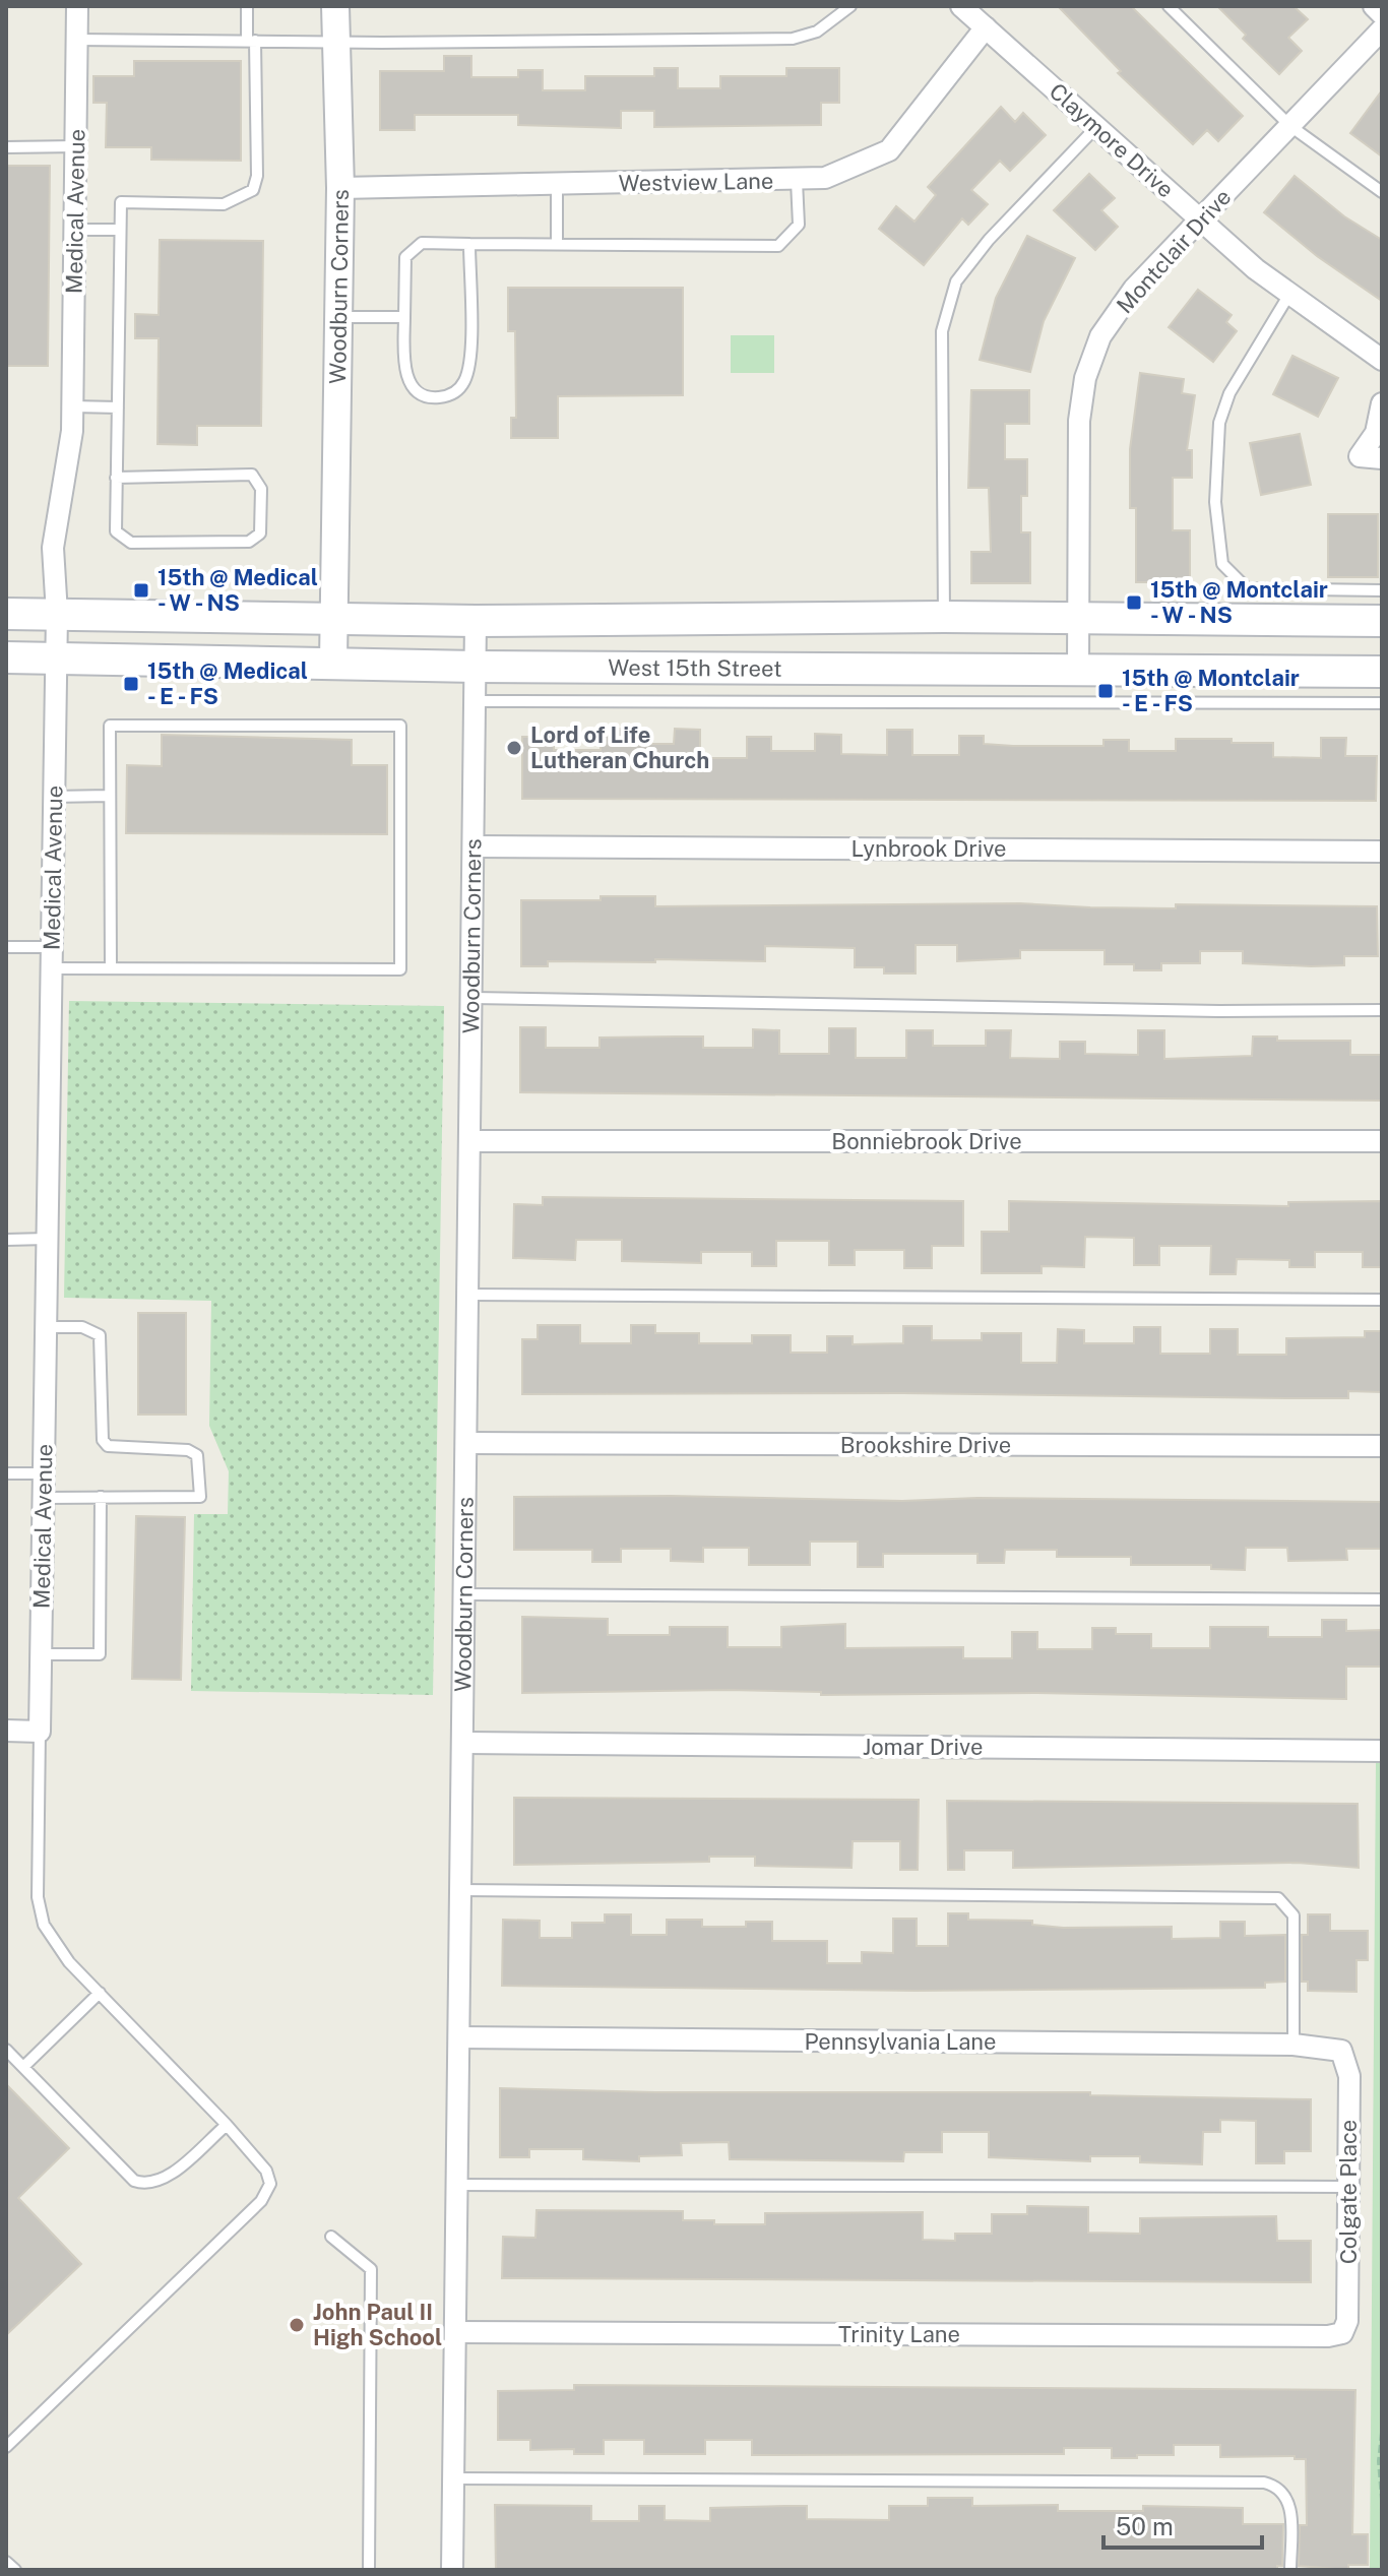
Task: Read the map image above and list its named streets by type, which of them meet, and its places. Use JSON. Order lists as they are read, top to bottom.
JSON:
{
  "streets": {
    "main road": ["West 15th Street"],
    "street": [
      "Claymore Drive",
      "Westview Lane",
      "Medical Avenue",
      "Montclair Drive",
      "Woodburn Corners",
      "Lynbrook Drive",
      "Bonniebrook Drive",
      "Brookshire Drive",
      "Jomar Drive",
      "Pennsylvania Lane",
      "Colgate Place",
      "Trinity Lane"
    ]
  },
  "crossings": [
    ["Claymore Drive", "Westview Lane"],
    ["Claymore Drive", "Montclair Drive"],
    ["Westview Lane", "Woodburn Corners"],
    ["Medical Avenue", "West 15th Street"],
    ["Montclair Drive", "West 15th Street"],
    ["Woodburn Corners", "West 15th Street"],
    ["Woodburn Corners", "Lynbrook Drive"],
    ["Woodburn Corners", "Bonniebrook Drive"],
    ["Woodburn Corners", "Brookshire Drive"],
    ["Woodburn Corners", "Jomar Drive"],
    ["Woodburn Corners", "Pennsylvania Lane"],
    ["Woodburn Corners", "Trinity Lane"],
    ["Pennsylvania Lane", "Colgate Place"],
    ["Colgate Place", "Trinity Lane"]
  ],
  "places": {
    "transit": [
      "15th @ Medical - W - NS",
      "15th @ Montclair - W - NS",
      "15th @ Medical - E - FS",
      "15th @ Montclair - E - FS"
    ],
    "other": ["Lord of Life Lutheran Church", "John Paul II High School"]
  },
  "scale_bar": "50 m"
}
